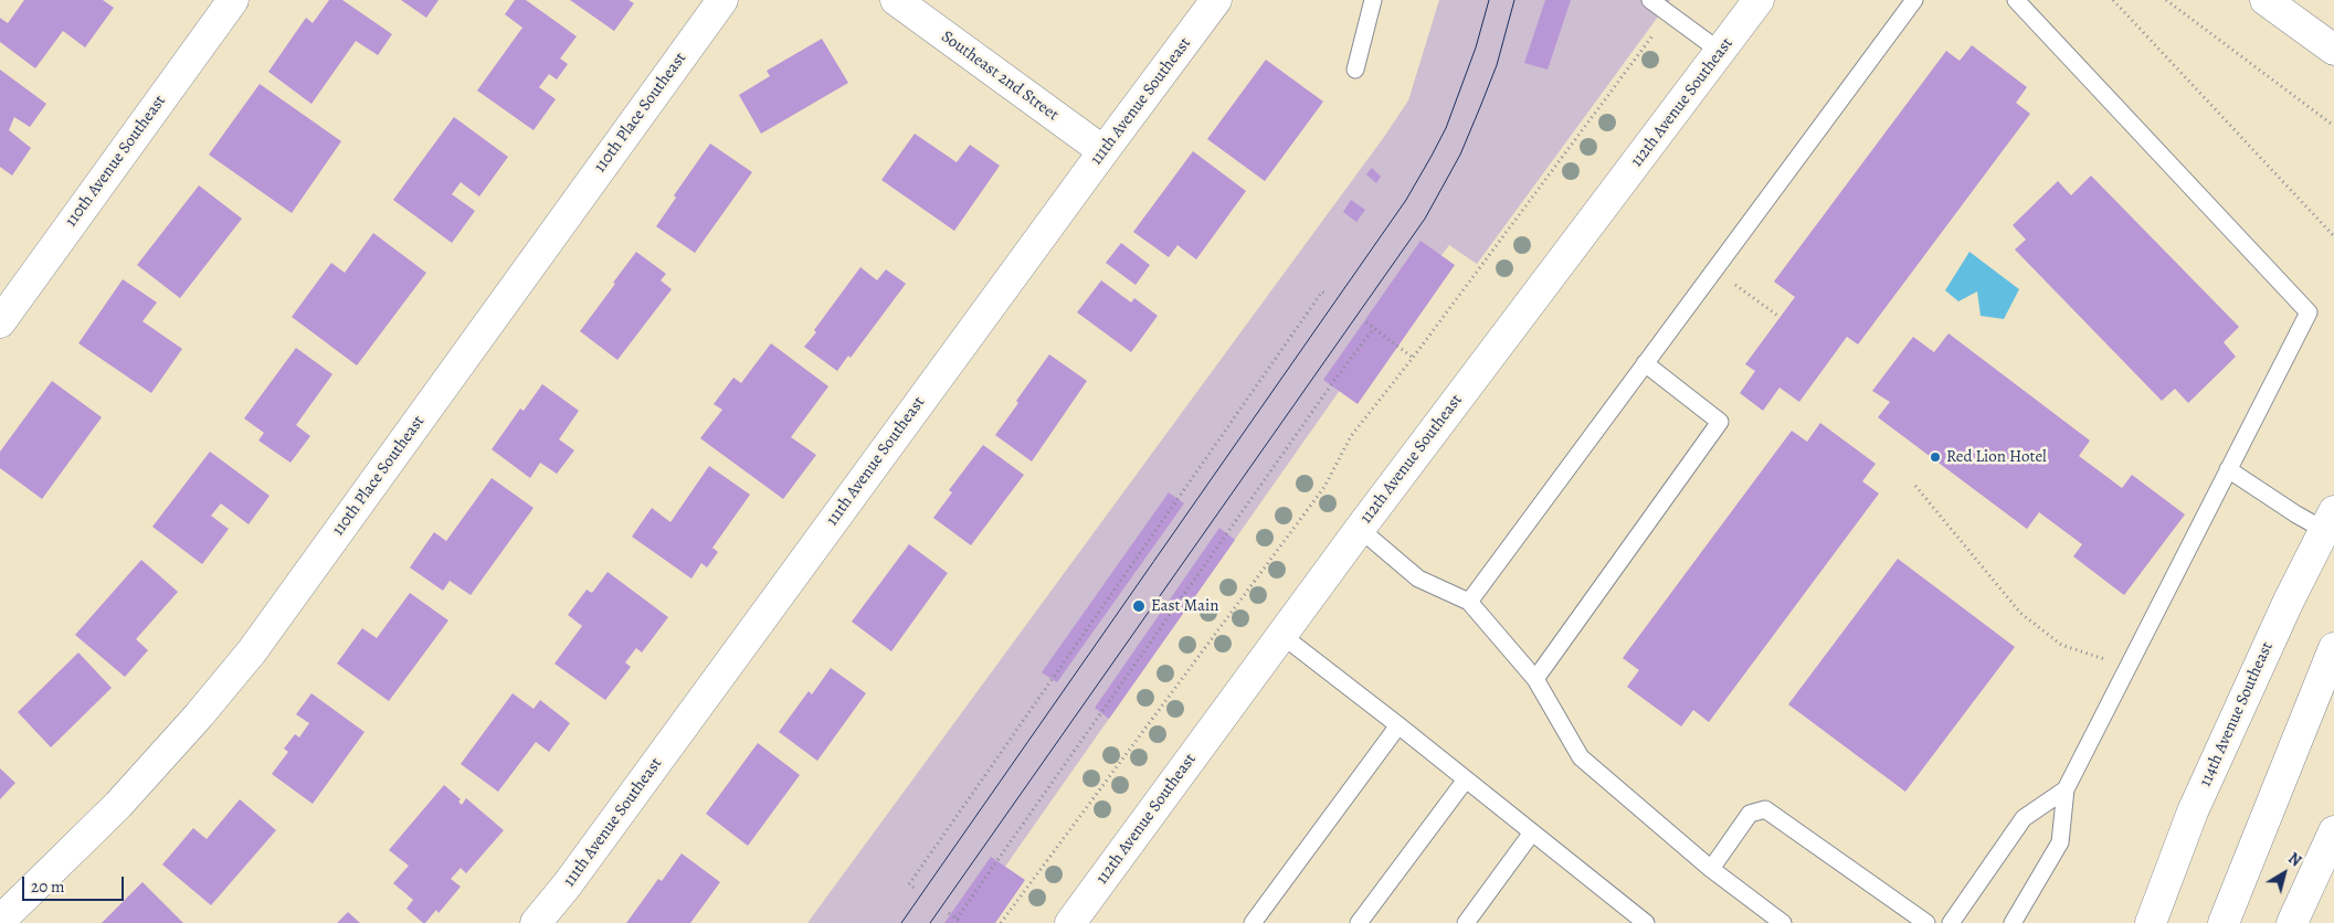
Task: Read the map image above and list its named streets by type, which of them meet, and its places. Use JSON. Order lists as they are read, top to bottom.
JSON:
{
  "streets": {
    "main road": [
      "Southeast 2nd Street",
      "111th Avenue Southeast",
      "112th Avenue Southeast",
      "110th Place Southeast",
      "110th Avenue Southeast",
      "114th Avenue Southeast"
    ]
  },
  "crossings": [
    ["Southeast 2nd Street", "111th Avenue Southeast"]
  ],
  "places": ["Red Lion Hotel", "East Main"],
  "scale_bar": "20 m",
  "north": "top right"
}
